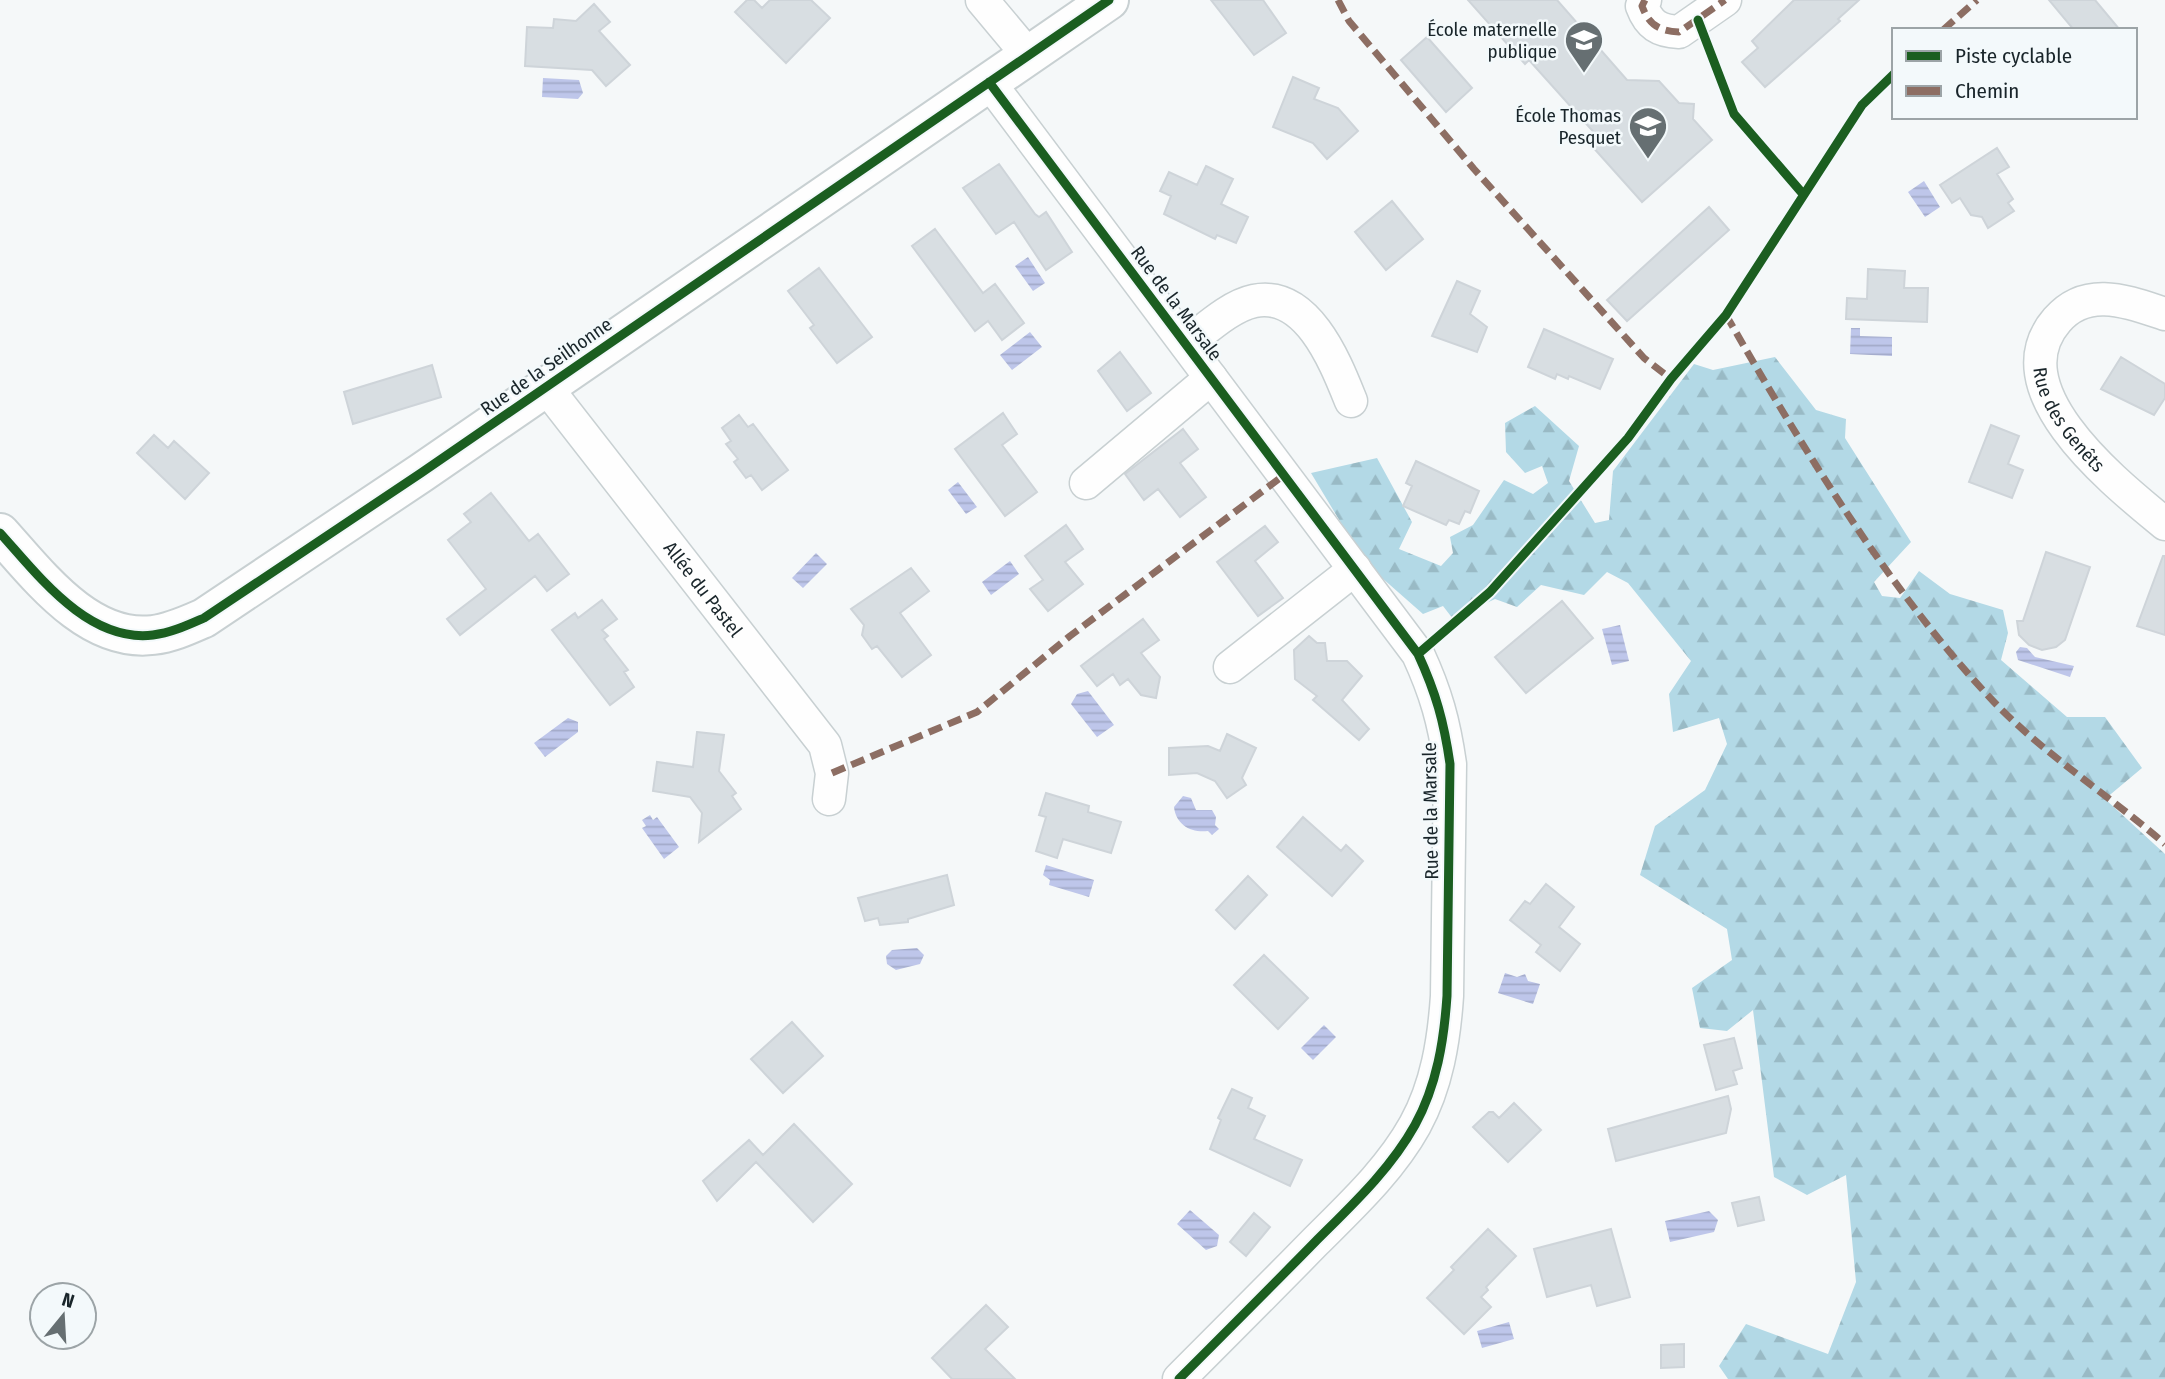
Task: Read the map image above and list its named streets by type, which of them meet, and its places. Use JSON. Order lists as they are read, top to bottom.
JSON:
{
  "streets": {
    "street": [
      "Rue de la Marsale",
      "Rue de la Seilhonne",
      "Rue des Genêts",
      "Allée du Pastel"
    ]
  },
  "crossings": [
    ["Rue de la Marsale", "Rue de la Seilhonne"],
    ["Rue de la Seilhonne", "Allée du Pastel"]
  ],
  "places": {
    "school or university": ["École maternelle publique", "École Thomas Pesquet"]
  },
  "legend": ["Piste cyclable", "Chemin"],
  "north": "top"
}
